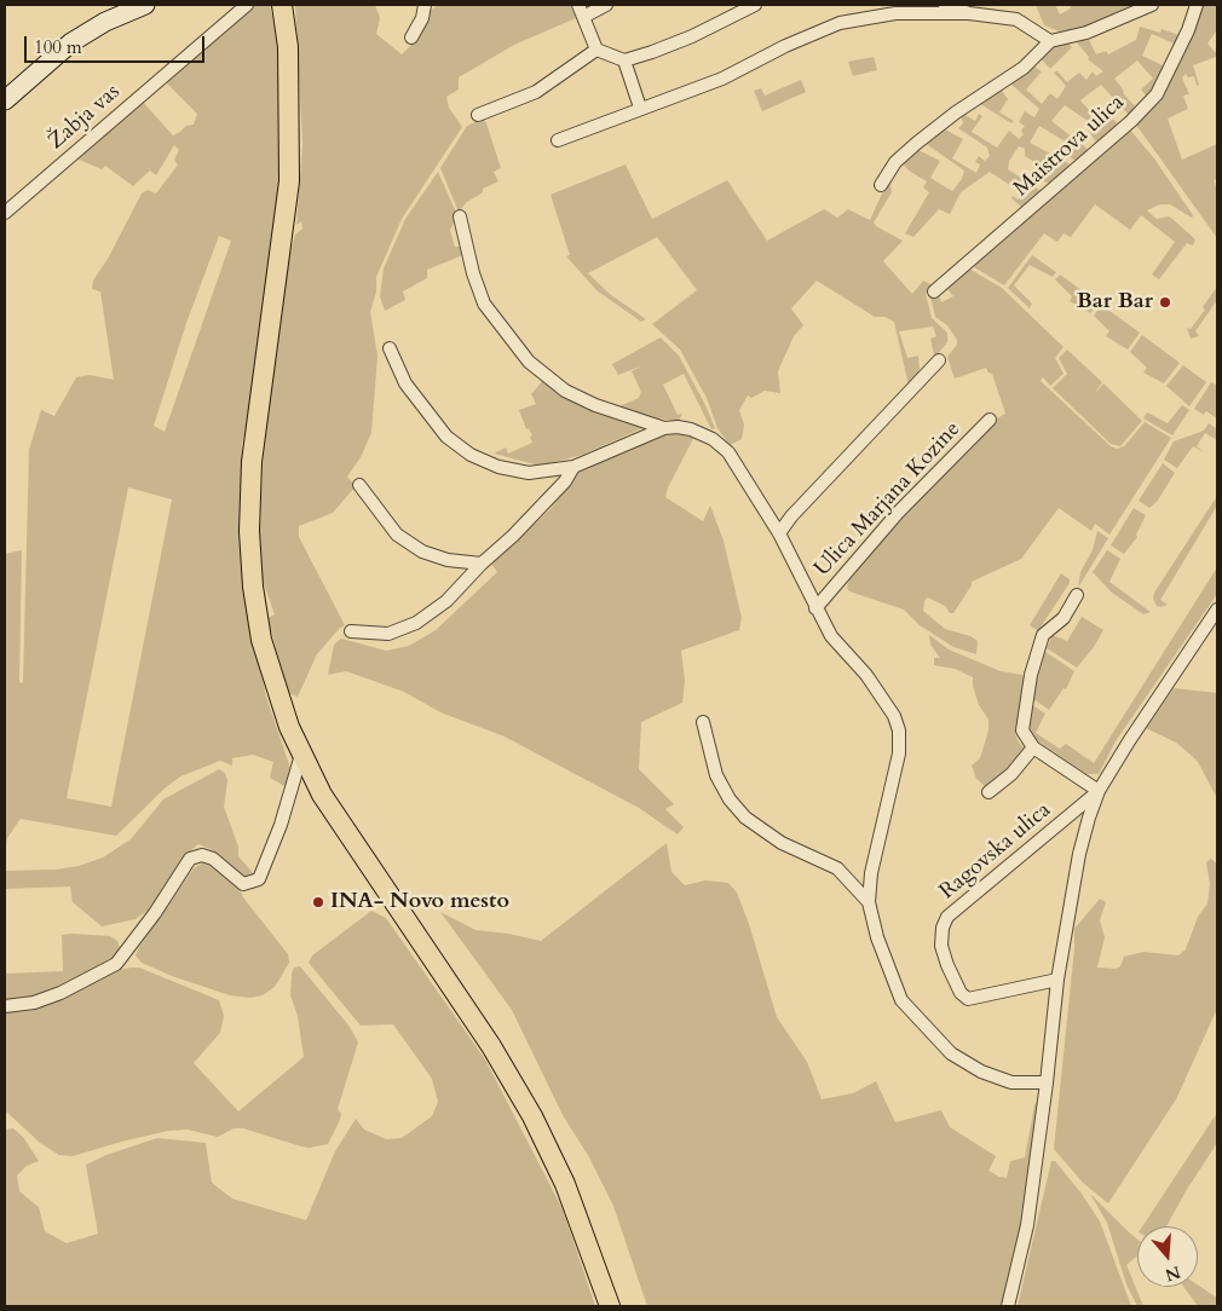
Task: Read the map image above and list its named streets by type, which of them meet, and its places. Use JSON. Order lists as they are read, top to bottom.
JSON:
{
  "streets": {
    "street": [
      "Žabja vas",
      "Maistrova ulica",
      "Ulica Marjana Kozine",
      "Ragovska ulica"
    ]
  },
  "crossings": [
    ["Ulica Marjana Kozine", "Ragovska ulica"]
  ],
  "places": ["Bar Bar", "INA- Novo mesto"],
  "scale_bar": "100 m",
  "north": "bottom"
}
